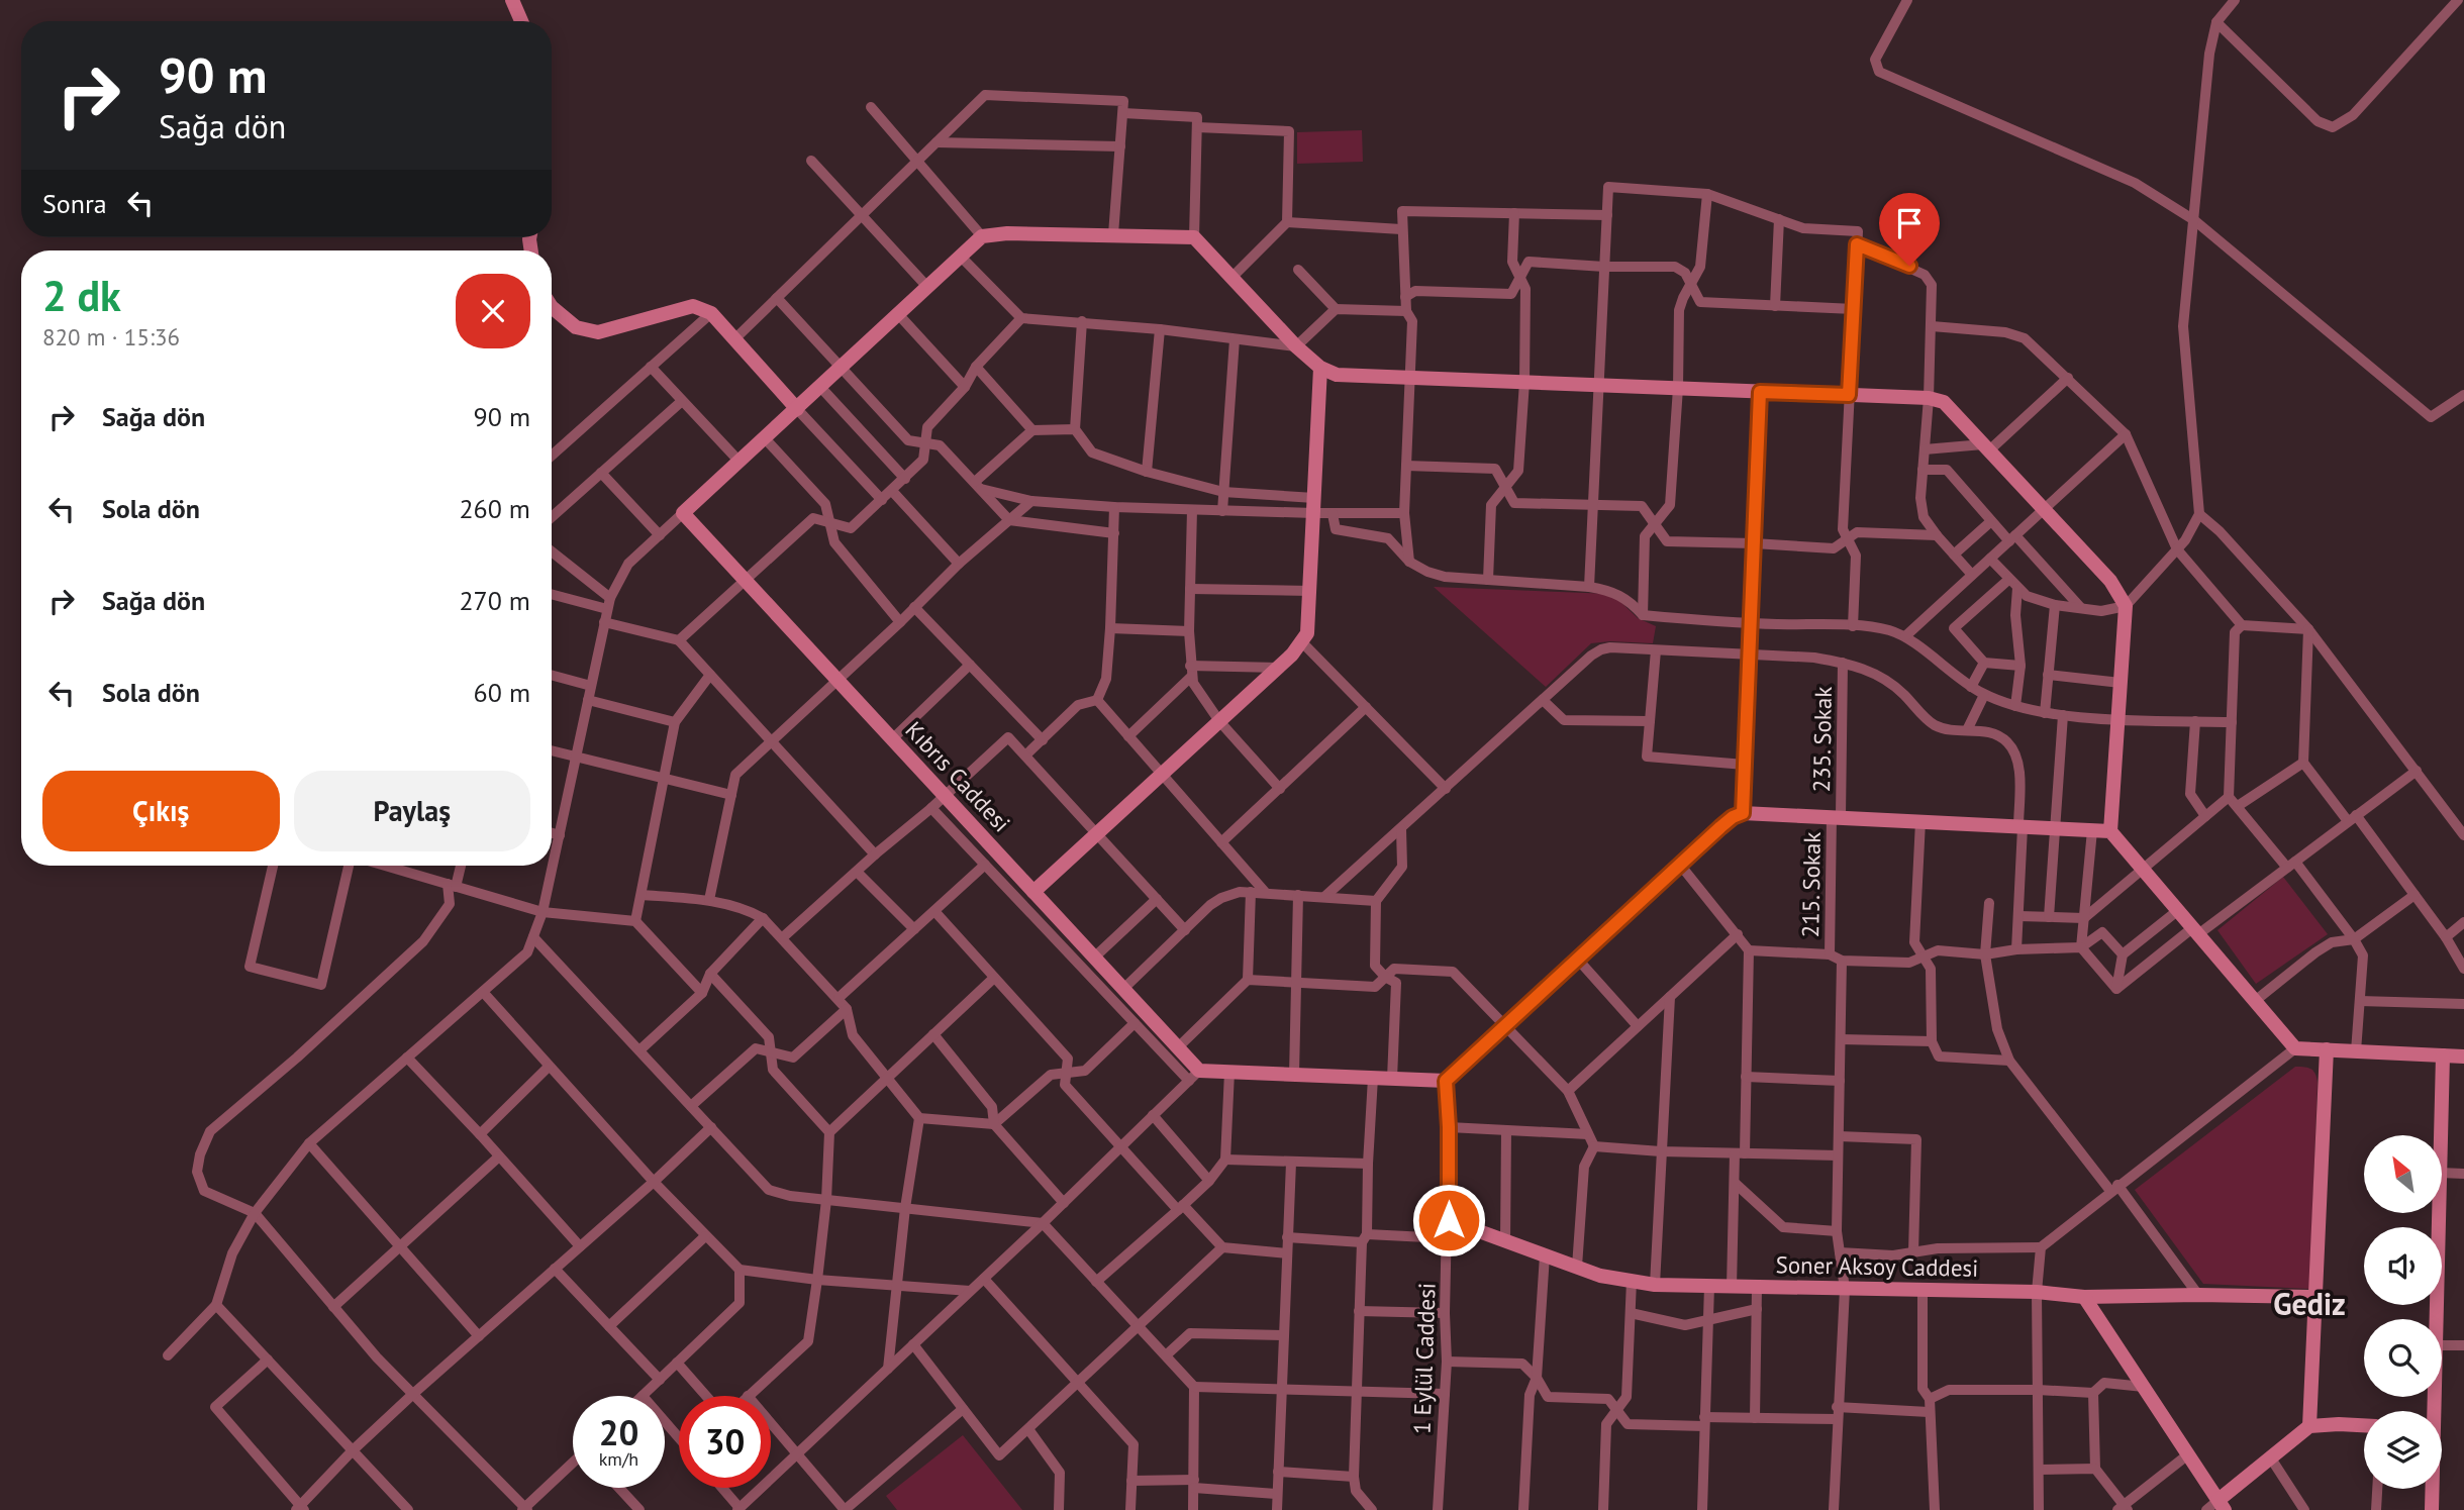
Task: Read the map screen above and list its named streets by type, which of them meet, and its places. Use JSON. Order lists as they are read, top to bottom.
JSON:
{
  "streets": {
    "street": [
      "235. Sokak",
      "Kıbrıs Caddesi",
      "215. Sokak",
      "Soner Aksoy Caddesi",
      "1 Eylül Caddesi"
    ]
  },
  "crossings": [
    ["235. Sokak", "215. Sokak"],
    ["Soner Aksoy Caddesi", "1 Eylül Caddesi"]
  ],
  "districts": ["Gediz"],
  "north": "top left",
  "page": {
    "turn": ["90 m", "Sağa dön"],
    "then": "Sonra",
    "heading": ["2 dk", "820 m · 15:36"],
    "list": [
      {
        "name": "Sağa dön",
        "value": "90 m"
      },
      {
        "name": "Sola dön",
        "value": "260 m"
      },
      {
        "name": "Sağa dön",
        "value": "270 m"
      },
      {
        "name": "Sola dön",
        "value": "60 m"
      }
    ],
    "buttons": ["Çıkış", "Paylaş"],
    "speed": "20 km/h",
    "limit": "30"
  }
}
